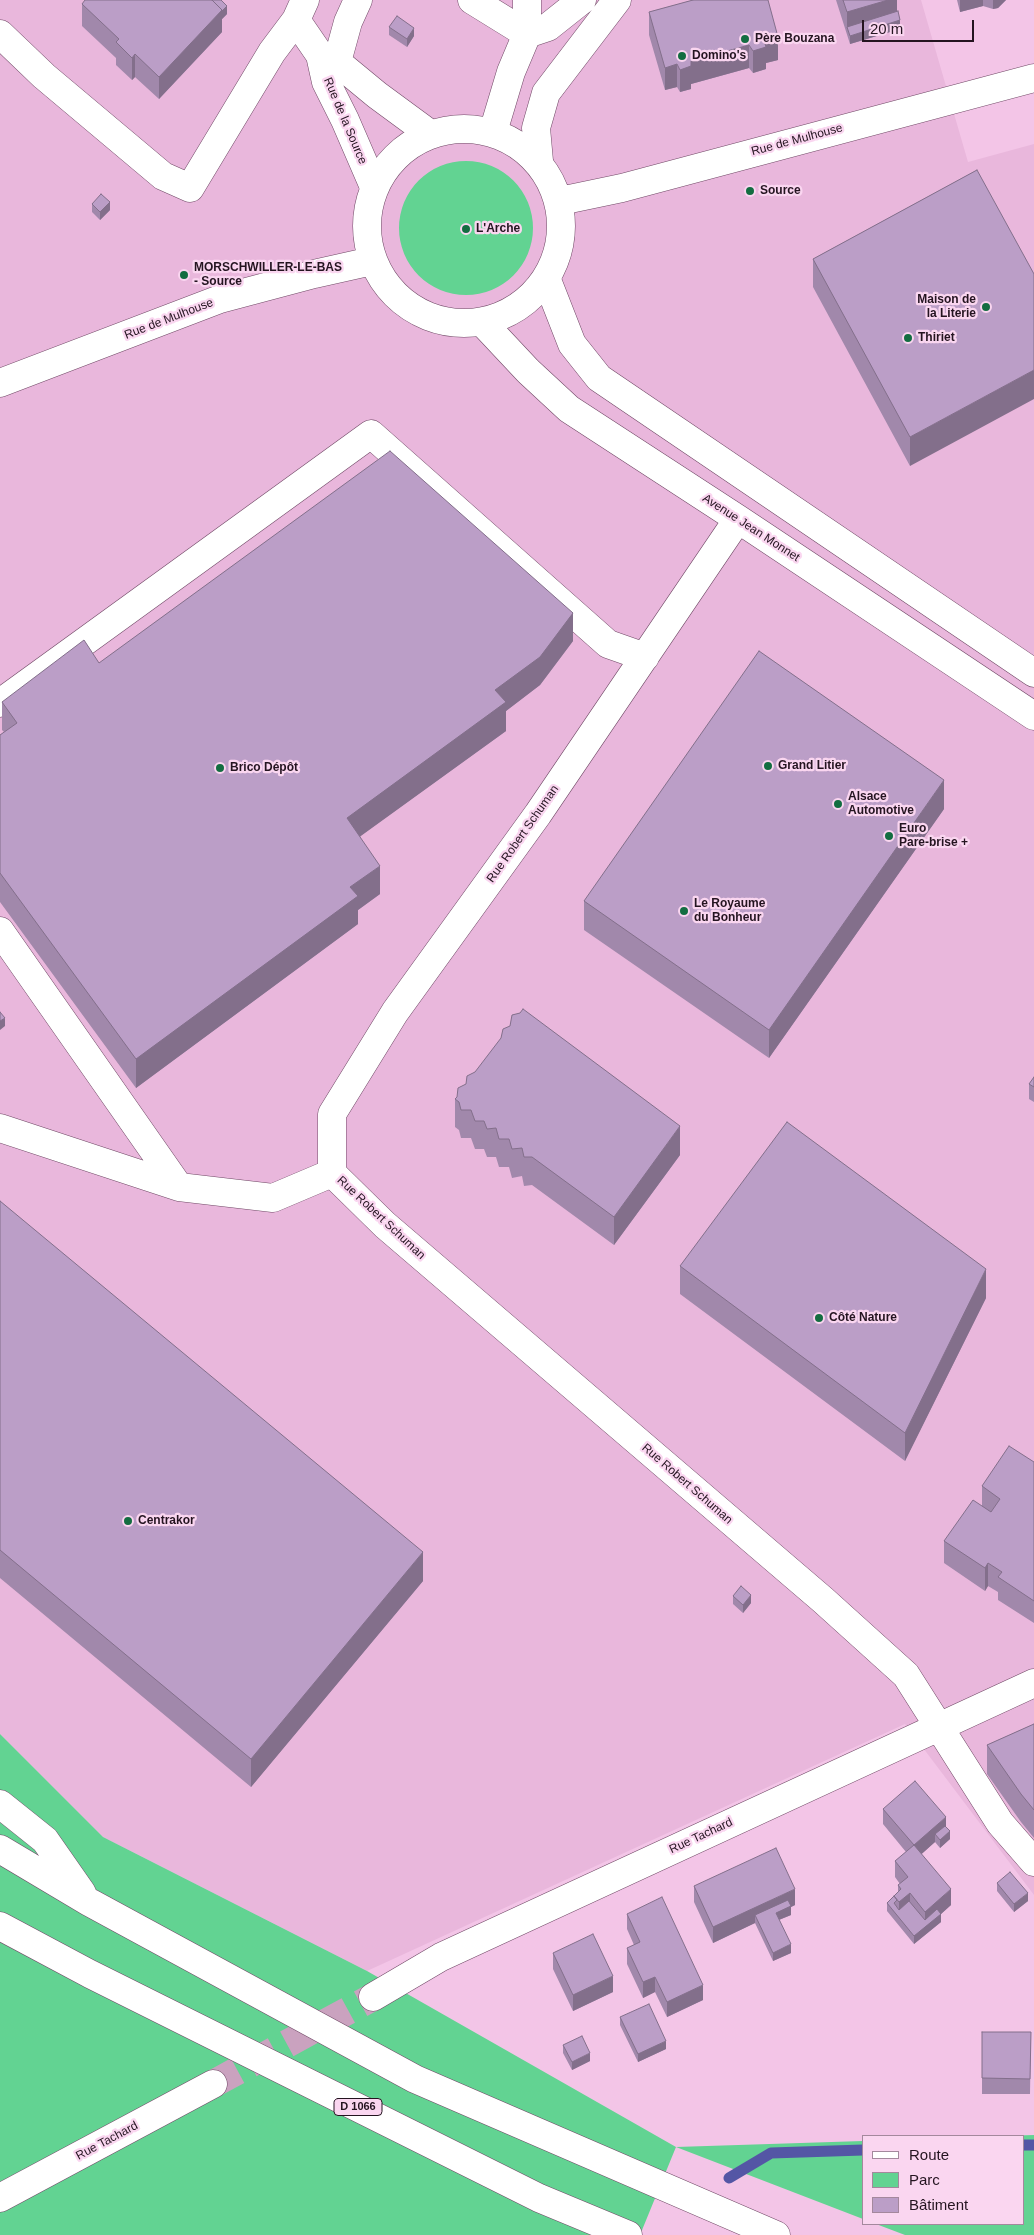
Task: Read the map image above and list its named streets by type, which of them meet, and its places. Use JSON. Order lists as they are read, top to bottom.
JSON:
{
  "streets": {
    "main road": [
      "Rue de la Source",
      "Rue de Mulhouse",
      "Avenue Jean Monnet",
      "Rue Robert Schuman",
      "Rue Tachard",
      "D 1066"
    ]
  },
  "crossings": [
    ["Avenue Jean Monnet", "Rue Robert Schuman"],
    ["Rue Robert Schuman", "Rue Tachard"]
  ],
  "places": [
    "Père Bouzana",
    "Domino's",
    "Source",
    "L'Arche",
    "MORSCHWILLER-LE-BAS - Source",
    "Maison de la Literie",
    "Thiriet",
    "Grand Litier",
    "Brico Dépôt",
    "Alsace Automotive",
    "Euro Pare-brise +",
    "Le Royaume du Bonheur",
    "Côté Nature",
    "Centrakor"
  ],
  "legend": ["Route", "Parc", "Bâtiment"],
  "scale_bar": "20 m"
}
